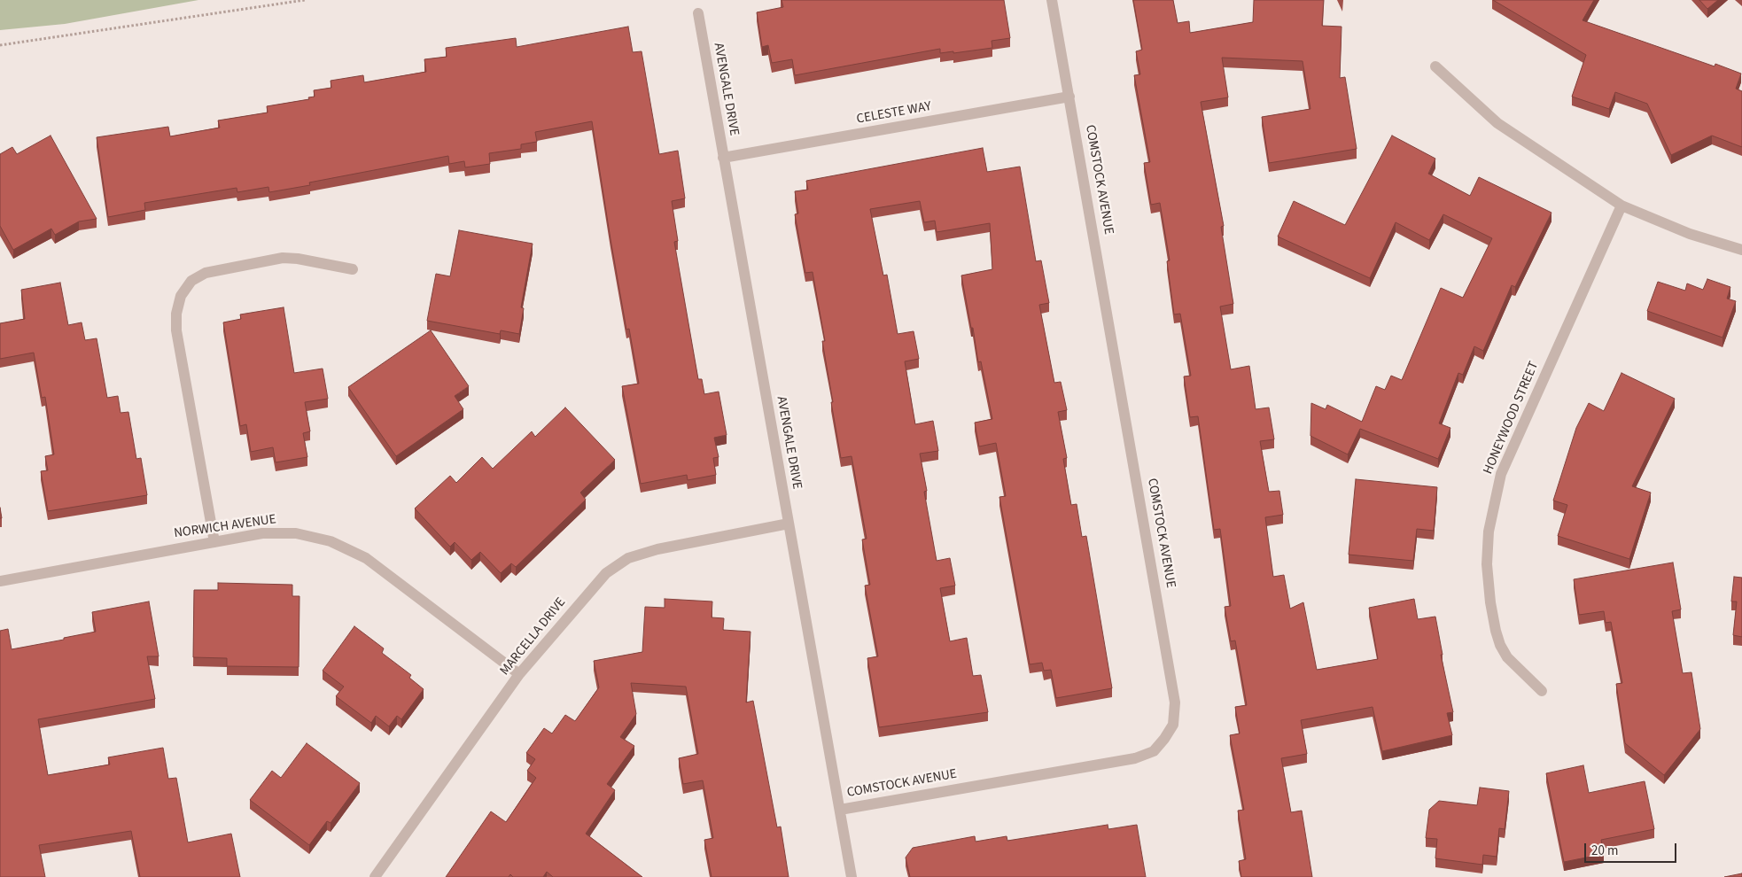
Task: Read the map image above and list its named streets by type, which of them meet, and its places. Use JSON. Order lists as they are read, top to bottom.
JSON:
{
  "streets": {
    "street": [
      "AVENGALE DRIVE",
      "CELESTE WAY",
      "COMSTOCK AVENUE",
      "HONEYWOOD STREET",
      "NORWICH AVENUE",
      "MARCELLA DRIVE"
    ]
  },
  "crossings": [
    ["AVENGALE DRIVE", "CELESTE WAY"],
    ["AVENGALE DRIVE", "COMSTOCK AVENUE"],
    ["AVENGALE DRIVE", "MARCELLA DRIVE"],
    ["CELESTE WAY", "COMSTOCK AVENUE"],
    ["NORWICH AVENUE", "MARCELLA DRIVE"]
  ],
  "scale_bar": "20 m"
}
